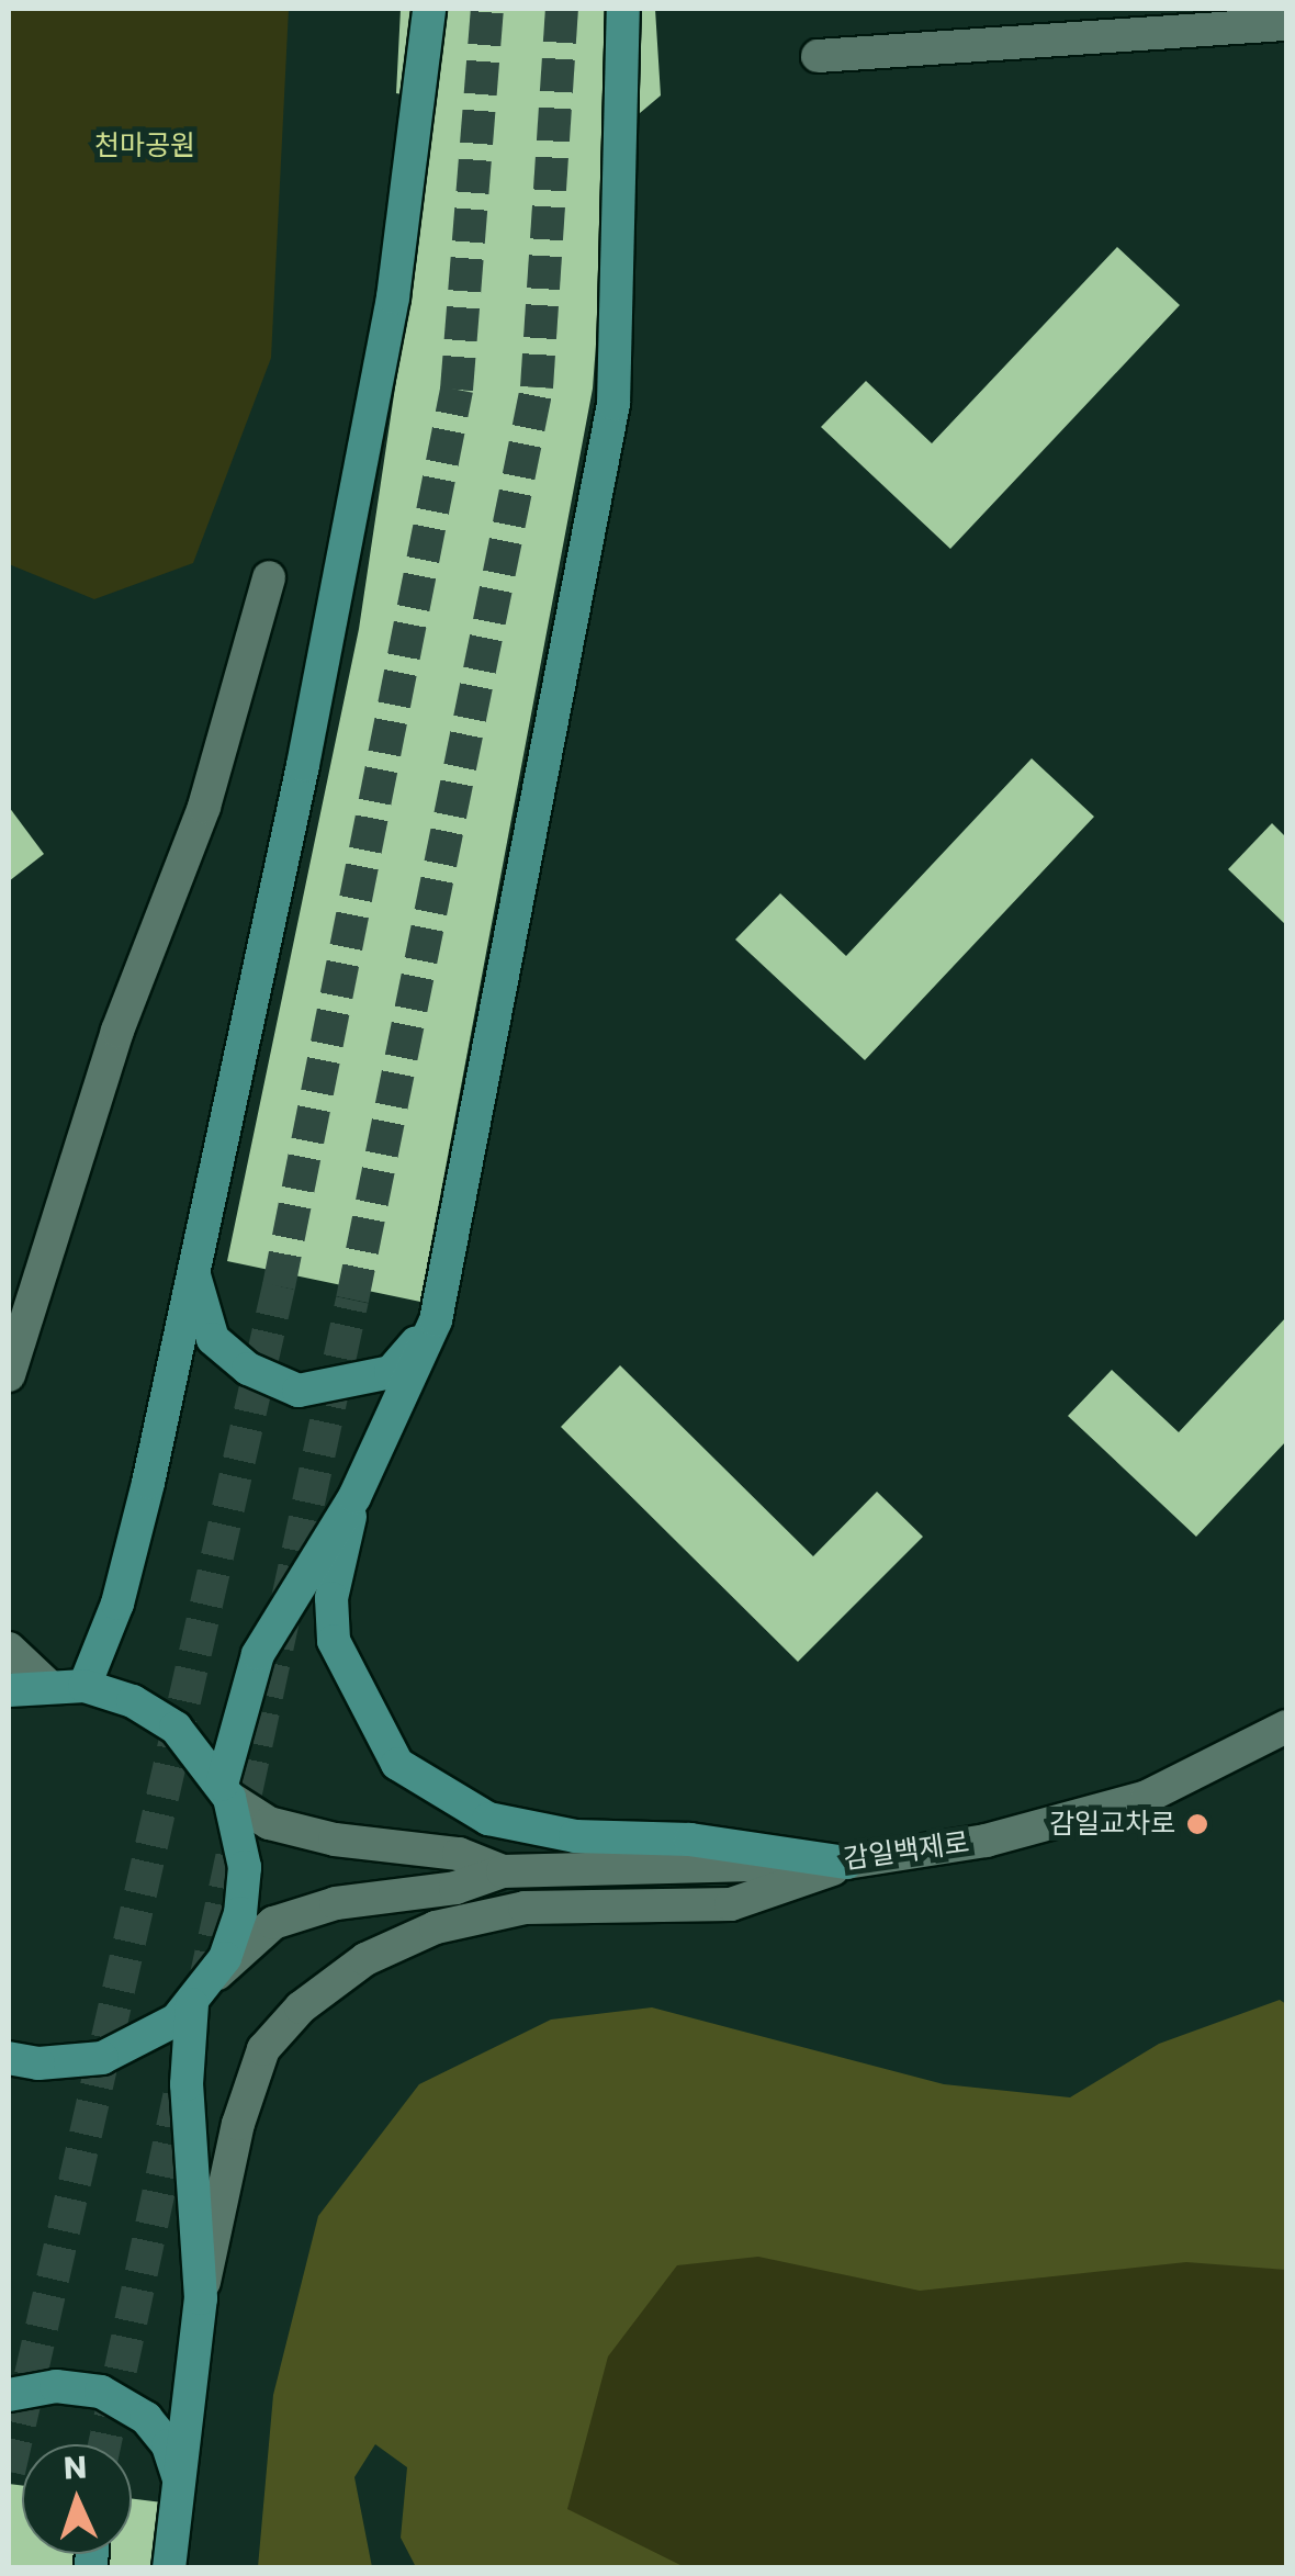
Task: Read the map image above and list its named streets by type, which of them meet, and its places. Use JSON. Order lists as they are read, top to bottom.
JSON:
{
  "streets": {
    "main road": ["감일백제로"]
  },
  "parks": ["천마공원"],
  "places": ["감일교차로"],
  "north": "top"
}
